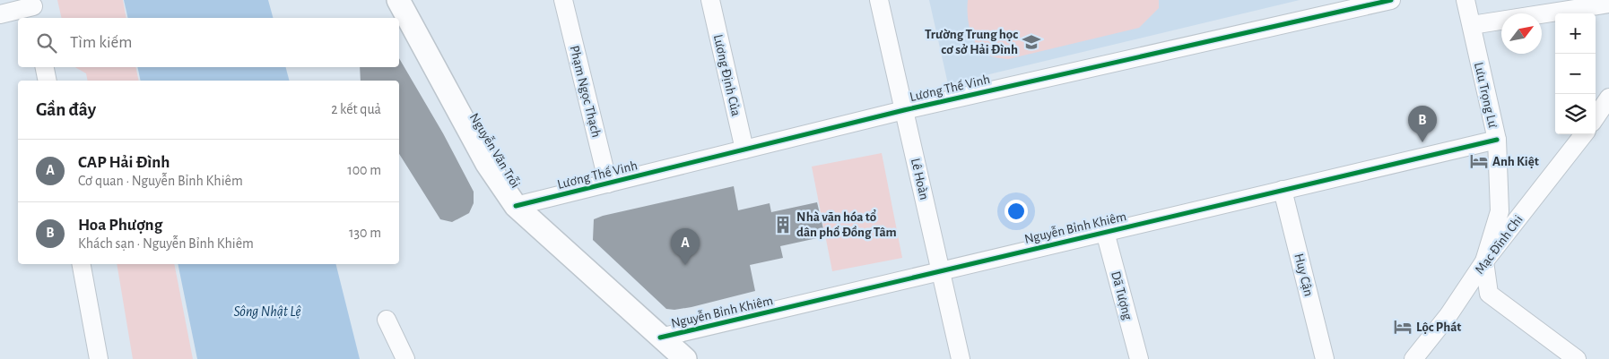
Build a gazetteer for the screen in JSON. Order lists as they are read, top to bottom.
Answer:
{
  "streets": {
    "street": [
      "Lương Định Của",
      "Lương Thế Vinh",
      "Phạm Ngọc Thạch",
      "Lưu Trọng Lư",
      "Nguyễn Văn Trỗi",
      "Lê Hoàn",
      "Nguyễn Bỉnh Khiêm",
      "Mạc Đĩnh Chi",
      "Huy Cận",
      "Dã Tượng"
    ]
  },
  "crossings": [
    ["Lương Định Của", "Lương Thế Vinh"],
    ["Lương Thế Vinh", "Phạm Ngọc Thạch"],
    ["Lương Thế Vinh", "Nguyễn Văn Trỗi"],
    ["Lương Thế Vinh", "Lê Hoàn"],
    ["Lưu Trọng Lư", "Nguyễn Bỉnh Khiêm"],
    ["Lưu Trọng Lư", "Mạc Đĩnh Chi"],
    ["Nguyễn Văn Trỗi", "Nguyễn Bỉnh Khiêm"],
    ["Lê Hoàn", "Nguyễn Bỉnh Khiêm"],
    ["Nguyễn Bỉnh Khiêm", "Huy Cận"],
    ["Nguyễn Bỉnh Khiêm", "Dã Tượng"]
  ],
  "water": ["Sông Nhật Lệ"],
  "places": {
    "school or university": ["Trường Trung học cơ sở Hải Đình"],
    "hotel": ["Anh Kiệt", "Lộc Phát"],
    "building": ["Nhà văn hóa tổ dân phố Đồng Tâm"]
  },
  "north": "top right",
  "page": {
    "map_buttons": ["+", "−"],
    "search": "Tìm kiếm",
    "heading": ["Gần đây", "2 kết quả"],
    "pins": ["B", "A"],
    "list": [
      {
        "mark": "A",
        "name": "CAP Hải Đình",
        "note": "Cơ quan · Nguyễn Bỉnh Khiêm",
        "value": "100 m"
      },
      {
        "mark": "B",
        "name": "Hoa Phượng",
        "note": "Khách sạn · Nguyễn Bỉnh Khiêm",
        "value": "130 m"
      }
    ]
  }
}
